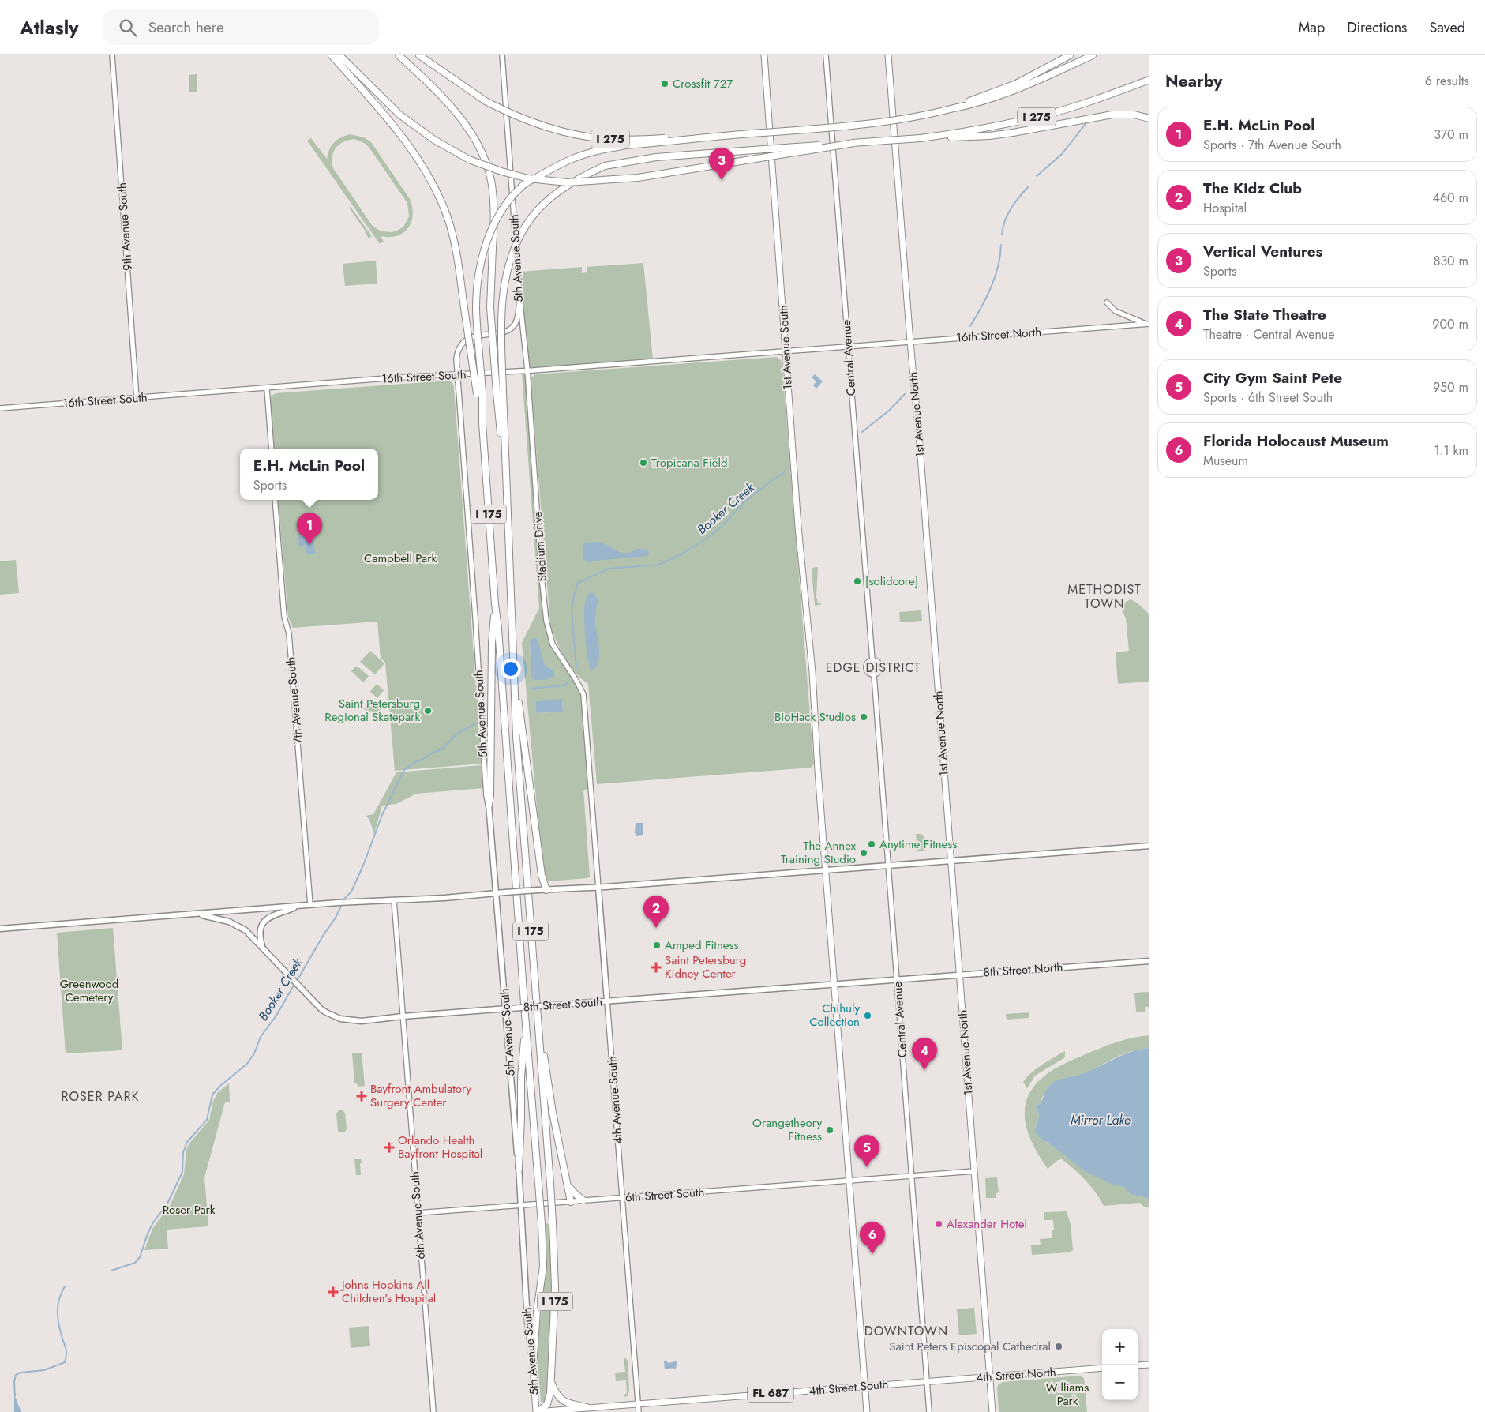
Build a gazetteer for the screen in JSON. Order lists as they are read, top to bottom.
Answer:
{
  "streets": {
    "highway": ["I 275", "I 175"],
    "main road": [
      "5th Avenue South",
      "1st Avenue South",
      "1st Avenue North",
      "8th Street North",
      "8th Street South",
      "4th Avenue South",
      "4th Street North",
      "4th Street South",
      "FL 687"
    ],
    "street": [
      "9th Avenue South",
      "16th Street North",
      "Central Avenue",
      "16th Street South",
      "Stadium Drive",
      "7th Avenue South",
      "6th Street South",
      "6th Avenue South"
    ]
  },
  "crossings": [
    ["9th Avenue South", "16th Street South"],
    ["5th Avenue South", "16th Street South"],
    ["5th Avenue South", "I 175"],
    ["5th Avenue South", "Stadium Drive"],
    ["5th Avenue South", "8th Street South"],
    ["5th Avenue South", "6th Street South"],
    ["5th Avenue South", "4th Street South"],
    ["16th Street North", "Central Avenue"],
    ["16th Street North", "16th Street South"],
    ["16th Street North", "1st Avenue North"],
    ["1st Avenue South", "16th Street South"],
    ["1st Avenue South", "8th Street South"],
    ["1st Avenue South", "6th Street South"],
    ["1st Avenue South", "4th Street South"],
    ["Central Avenue", "16th Street South"],
    ["Central Avenue", "8th Street North"],
    ["Central Avenue", "8th Street South"],
    ["Central Avenue", "6th Street South"],
    ["Central Avenue", "4th Street North"],
    ["Central Avenue", "4th Street South"],
    ["16th Street South", "Stadium Drive"],
    ["1st Avenue North", "8th Street North"],
    ["1st Avenue North", "6th Street South"],
    ["1st Avenue North", "4th Street North"],
    ["Stadium Drive", "4th Avenue South"],
    ["8th Street North", "8th Street South"],
    ["8th Street South", "4th Avenue South"],
    ["8th Street South", "6th Avenue South"],
    ["4th Avenue South", "6th Street South"],
    ["4th Avenue South", "4th Street South"],
    ["6th Street South", "6th Avenue South"],
    ["4th Street North", "4th Street South"]
  ],
  "districts": [
    "METHODIST TOWN",
    "EDGE DISTRICT",
    "ROSER PARK",
    "DOWNTOWN"
  ],
  "water": ["Booker Creek", "Mirror Lake"],
  "parks": [
    "Campbell Park",
    "Greenwood Cemetery",
    "Roser Park",
    "Williams Park"
  ],
  "places": {
    "other": [
      "Crossfit 727",
      "Tropicana Field",
      "[solidcore]",
      "Saint Petersburg Regional Skatepark",
      "BioHack Studios",
      "Anytime Fitness",
      "The Annex Training Studio",
      "Amped Fitness",
      "Chihuly Collection",
      "Orangetheory Fitness",
      "Alexander Hotel",
      "Saint Peters Episcopal Cathedral"
    ],
    "health": [
      "Saint Petersburg Kidney Center",
      "Bayfront Ambulatory Surgery Center",
      "Orlando Health Bayfront Hospital",
      "Johns Hopkins All Children's Hospital"
    ]
  },
  "page": {
    "header": "Atlasly",
    "search": "Search here",
    "nav": ["Map", "Directions", "Saved"],
    "heading": ["Nearby", "6 results"],
    "list": [
      {
        "mark": "1",
        "name": "E.H. McLin Pool",
        "note": "Sports · 7th Avenue South",
        "value": "370 m"
      },
      {
        "mark": "2",
        "name": "The Kidz Club",
        "note": "Hospital",
        "value": "460 m"
      },
      {
        "mark": "3",
        "name": "Vertical Ventures",
        "note": "Sports",
        "value": "830 m"
      },
      {
        "mark": "4",
        "name": "The State Theatre",
        "note": "Theatre · Central Avenue",
        "value": "900 m"
      },
      {
        "mark": "5",
        "name": "City Gym Saint Pete",
        "note": "Sports · 6th Street South",
        "value": "950 m"
      },
      {
        "mark": "6",
        "name": "Florida Holocaust Museum",
        "note": "Museum",
        "value": "1.1 km"
      }
    ],
    "pins": [
      "3",
      "1",
      "2",
      "4",
      "5",
      "6"
    ],
    "popup": ["E.H. McLin Pool", "Sports"],
    "map_buttons": ["+", "−"]
  }
}
